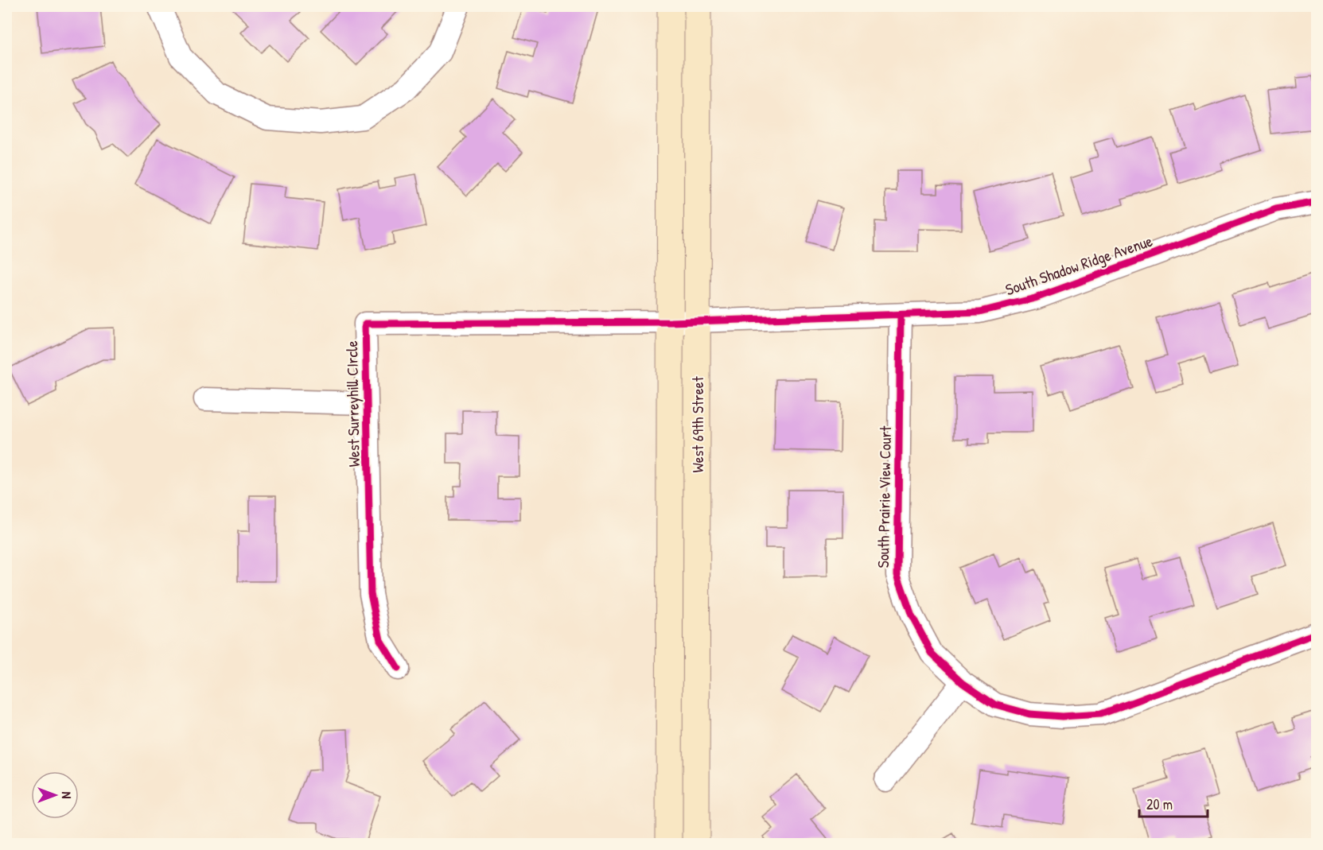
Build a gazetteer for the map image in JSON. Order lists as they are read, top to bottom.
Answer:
{
  "streets": {
    "main road": ["West 69th Street"],
    "street": ["South Shadow Ridge Avenue", "West Surreyhill CIrcle", "South Prairie View Court"]
  },
  "crossings": [
    ["South Shadow Ridge Avenue", "West Surreyhill CIrcle"],
    ["South Shadow Ridge Avenue", "West 69th Street"],
    ["South Shadow Ridge Avenue", "South Prairie View Court"],
    ["West Surreyhill CIrcle", "West 69th Street"]
  ],
  "scale_bar": "20 m",
  "north": "right"
}
